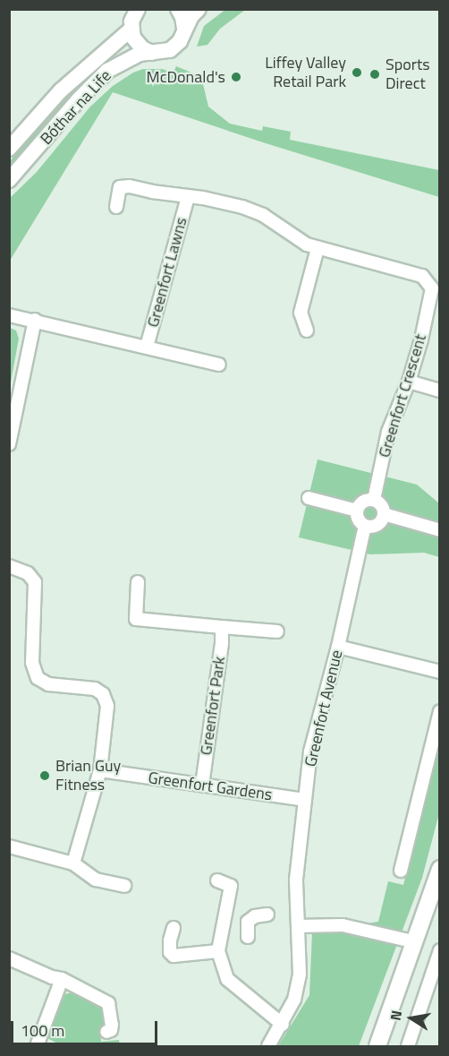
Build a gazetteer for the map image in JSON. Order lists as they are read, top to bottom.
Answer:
{
  "streets": {
    "street": [
      "Bóthar na Life",
      "Greenfort Lawns",
      "Greenfort Crescent",
      "Greenfort Park",
      "Greenfort Avenue",
      "Greenfort Gardens"
    ]
  },
  "crossings": [
    ["Greenfort Lawns", "Greenfort Crescent"],
    ["Greenfort Crescent", "Greenfort Avenue"],
    ["Greenfort Park", "Greenfort Gardens"],
    ["Greenfort Avenue", "Greenfort Gardens"]
  ],
  "places": [
    "Liffey Valley Retail Park",
    "Sports Direct",
    "McDonald's",
    "Brian Guy Fitness"
  ],
  "scale_bar": "100 m",
  "north": "left"
}
